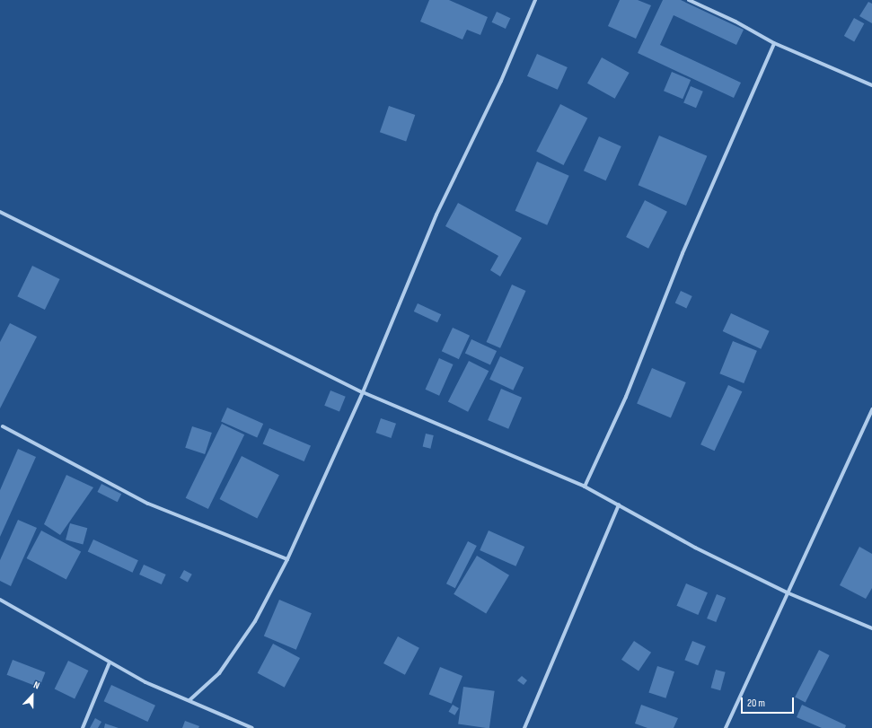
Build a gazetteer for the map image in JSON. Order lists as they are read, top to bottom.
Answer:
{
  "scale_bar": "20 m",
  "north": "top"
}
